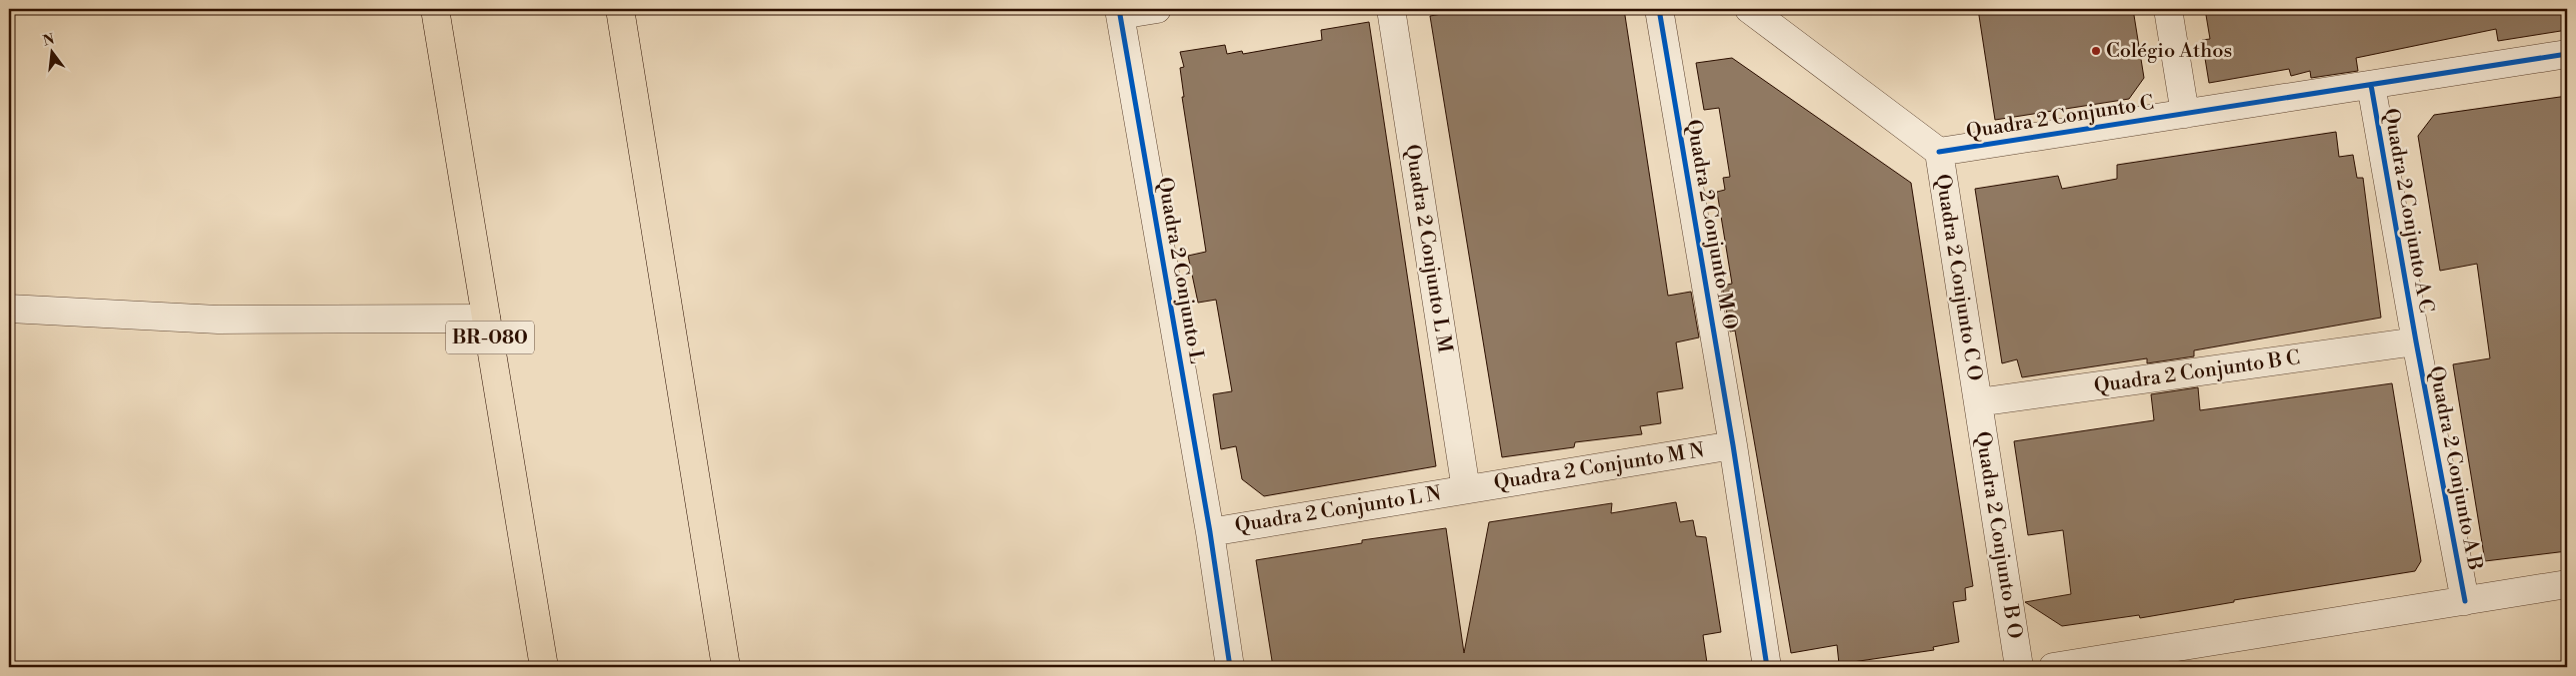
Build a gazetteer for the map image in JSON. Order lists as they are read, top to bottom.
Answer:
{
  "streets": {
    "highway": ["BR-080"],
    "street": [
      "Quadra 2 Conjunto C",
      "Quadra 2 Conjunto A C",
      "Quadra 2 Conjunto M O",
      "Quadra 2 Conjunto L M",
      "Quadra 2 Conjunto L",
      "Quadra 2 Conjunto C O",
      "Quadra 2 Conjunto B C",
      "Quadra 2 Conjunto M N",
      "Quadra 2 Conjunto A B",
      "Quadra 2 Conjunto L N",
      "Quadra 2 Conjunto B O"
    ]
  },
  "crossings": [
    ["Quadra 2 Conjunto C", "Quadra 2 Conjunto A C"],
    ["Quadra 2 Conjunto C", "Quadra 2 Conjunto C O"],
    ["Quadra 2 Conjunto A C", "Quadra 2 Conjunto B C"],
    ["Quadra 2 Conjunto A C", "Quadra 2 Conjunto A B"],
    ["Quadra 2 Conjunto M O", "Quadra 2 Conjunto M N"],
    ["Quadra 2 Conjunto L M", "Quadra 2 Conjunto M N"],
    ["Quadra 2 Conjunto L M", "Quadra 2 Conjunto L N"],
    ["Quadra 2 Conjunto L", "Quadra 2 Conjunto L N"],
    ["Quadra 2 Conjunto C O", "Quadra 2 Conjunto B C"],
    ["Quadra 2 Conjunto C O", "Quadra 2 Conjunto B O"],
    ["Quadra 2 Conjunto B C", "Quadra 2 Conjunto A B"],
    ["Quadra 2 Conjunto B C", "Quadra 2 Conjunto B O"],
    ["Quadra 2 Conjunto M N", "Quadra 2 Conjunto L N"]
  ],
  "places": ["Colégio Athos"],
  "north": "top"
}
